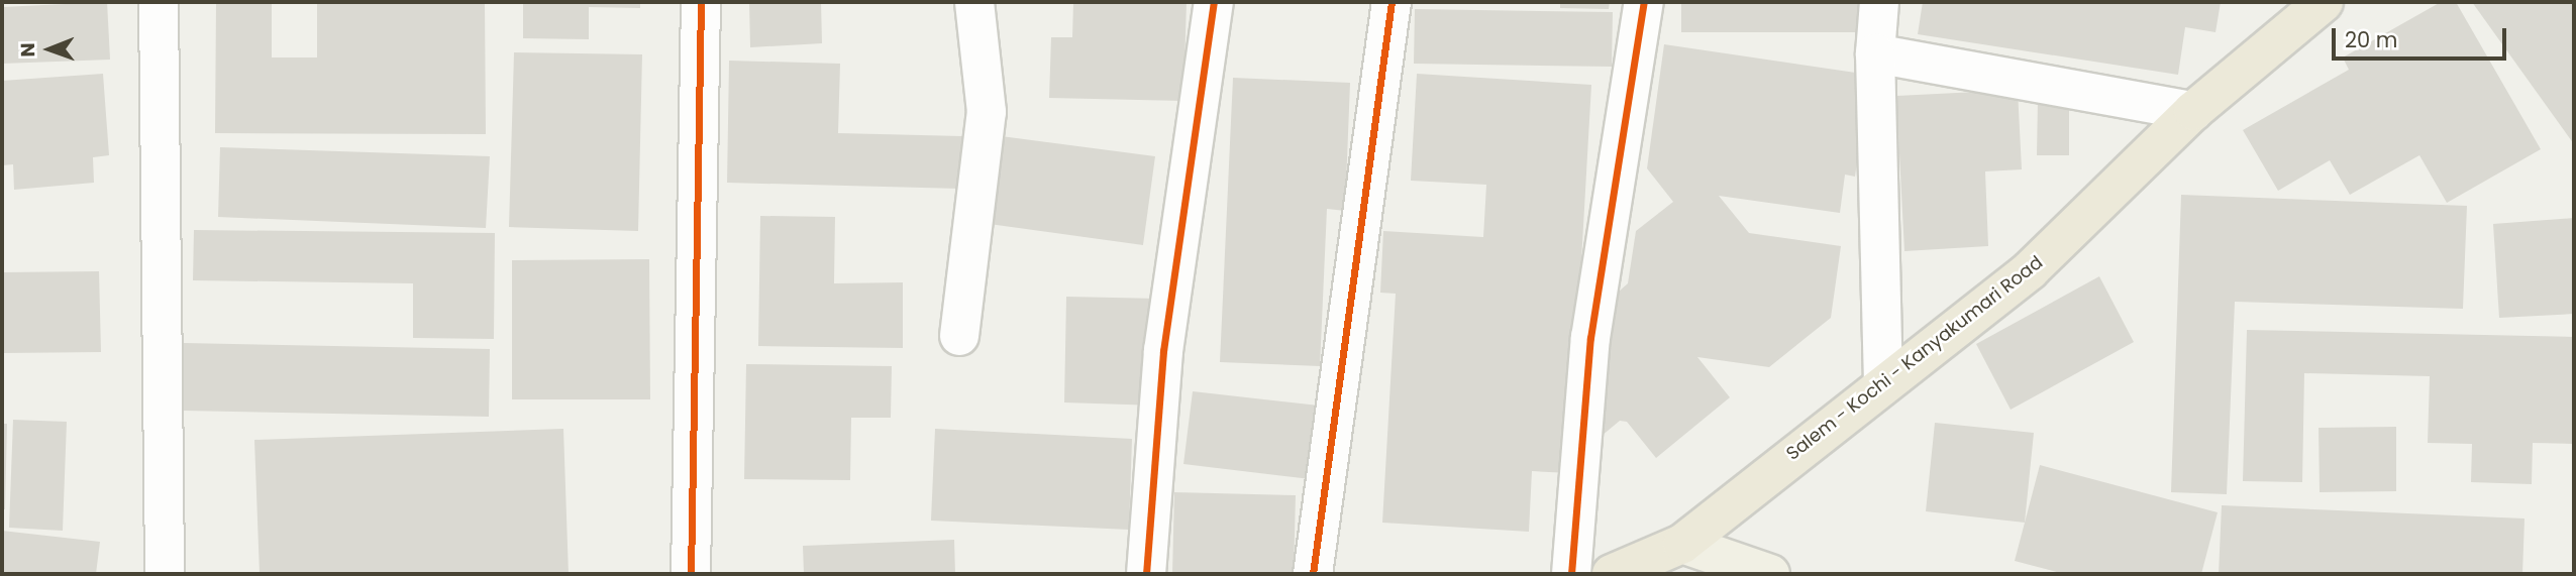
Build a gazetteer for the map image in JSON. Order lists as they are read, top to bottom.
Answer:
{
  "streets": {
    "highway": ["Salem - Kochi - Kanyakumari Road"]
  },
  "scale_bar": "20 m",
  "north": "left"
}
